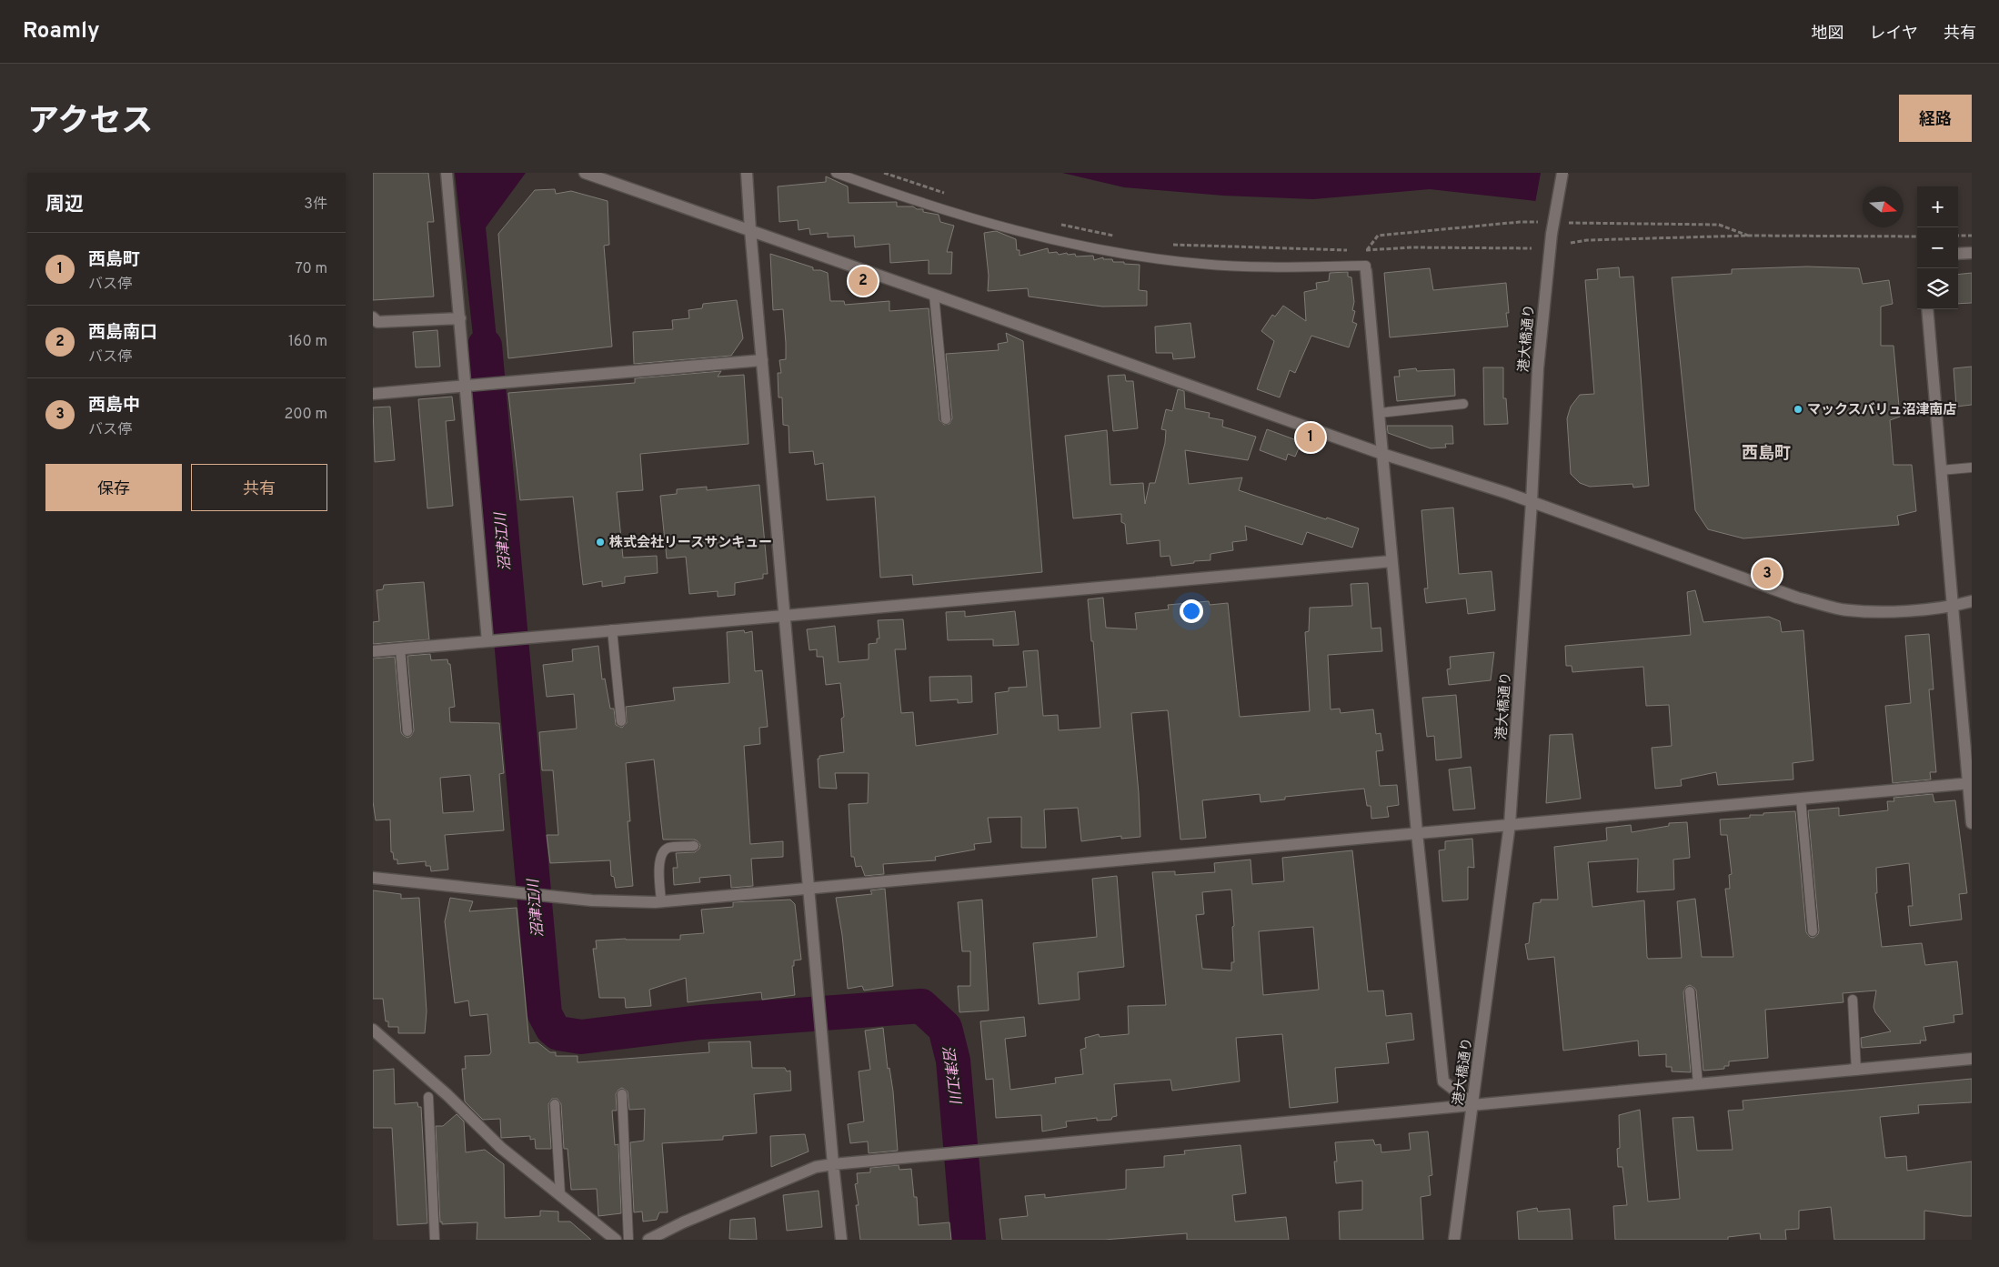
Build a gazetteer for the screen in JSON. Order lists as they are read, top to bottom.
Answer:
{
  "streets": {
    "street": ["港大橋通り"]
  },
  "districts": ["西島町"],
  "water": ["沼津江川"],
  "places": ["マックスバリュ沼津南店", "株式会社リースサンキュー"],
  "north": "right",
  "page": {
    "header": "Roamly",
    "nav": ["地図", "レイヤ", "共有"],
    "title": "アクセス",
    "buttons": [
      "経路",
      ["保存", "共有"]
    ],
    "heading": ["周辺", "3件"],
    "map_buttons": ["+", "−"],
    "list": [
      {
        "mark": "1",
        "name": "西島町",
        "note": "バス停",
        "value": "70 m"
      },
      {
        "mark": "2",
        "name": "西島南口",
        "note": "バス停",
        "value": "160 m"
      },
      {
        "mark": "3",
        "name": "西島中",
        "note": "バス停",
        "value": "200 m"
      }
    ],
    "pins": ["2", "1", "3"]
  }
}
